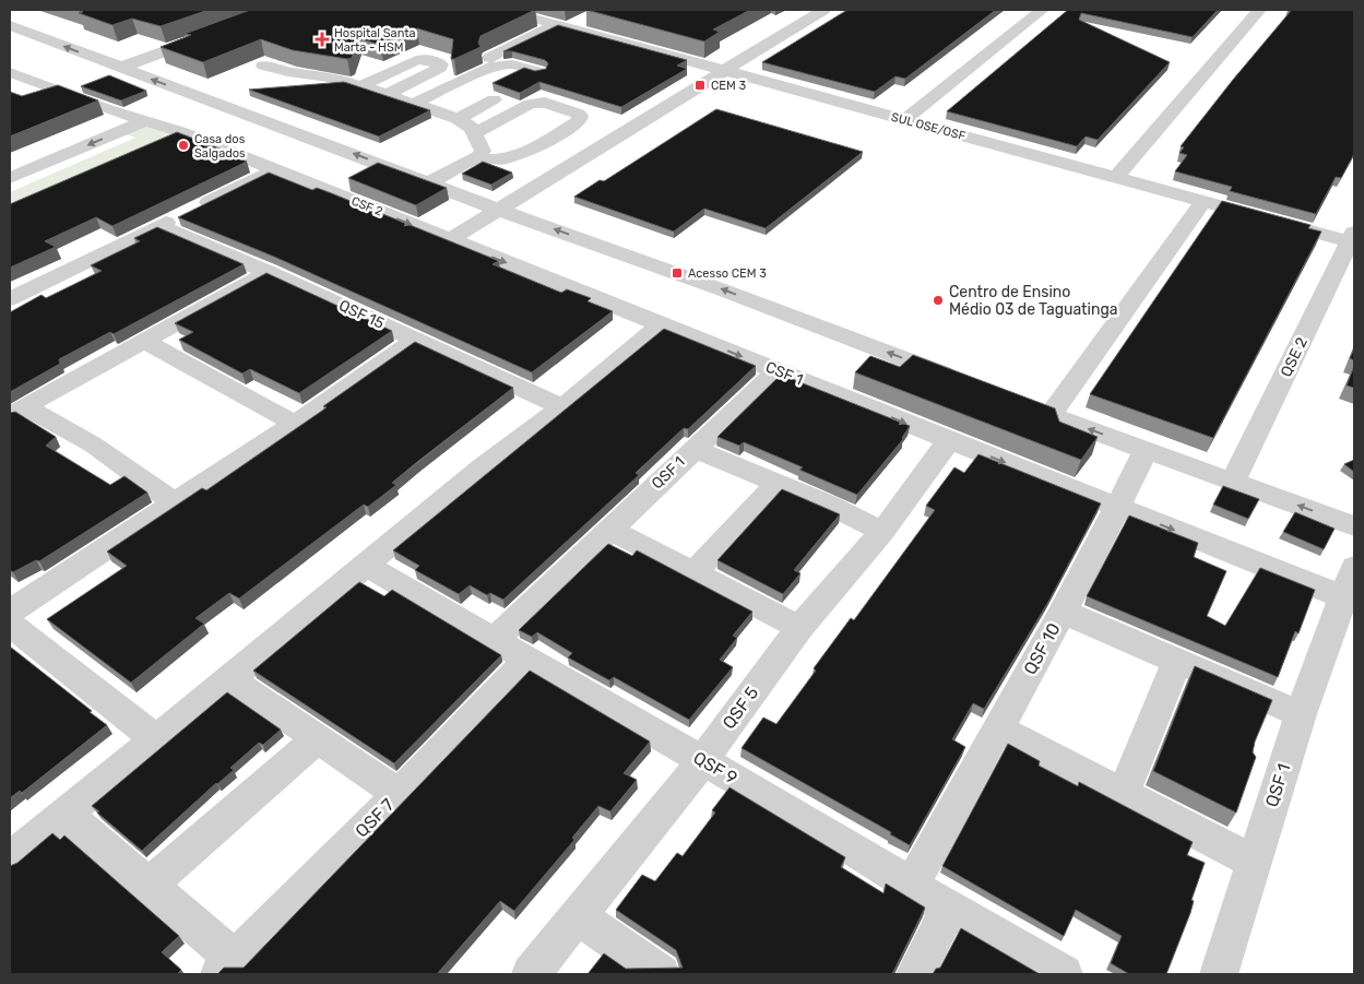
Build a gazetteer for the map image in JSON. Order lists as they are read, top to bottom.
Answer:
{
  "streets": {
    "street": [
      "SUL OSE/OSF",
      "CSF 2",
      "QSF 15",
      "QSE 2",
      "CSF 1",
      "QSF 1",
      "QSF 10",
      "QSF 5",
      "QSF 9",
      "QSF 7"
    ]
  },
  "crossings": [
    ["SUL OSE/OSF", "QSE 2"],
    ["CSF 2", "CSF 1"],
    ["CSF 1", "QSF 1"],
    ["CSF 1", "QSF 5"],
    ["QSF 1", "QSF 10"],
    ["QSF 1", "QSF 5"],
    ["QSF 1", "QSF 9"],
    ["QSF 10", "QSF 9"],
    ["QSF 5", "QSF 9"],
    ["QSF 9", "QSF 7"]
  ],
  "places": {
    "health": ["Hospital Santa Marta - HSM"],
    "transit": ["CEM 3", "Acesso CEM 3"],
    "other": ["Casa dos Salgados", "Centro de Ensino Médio 03 de Taguatinga"]
  }
}
